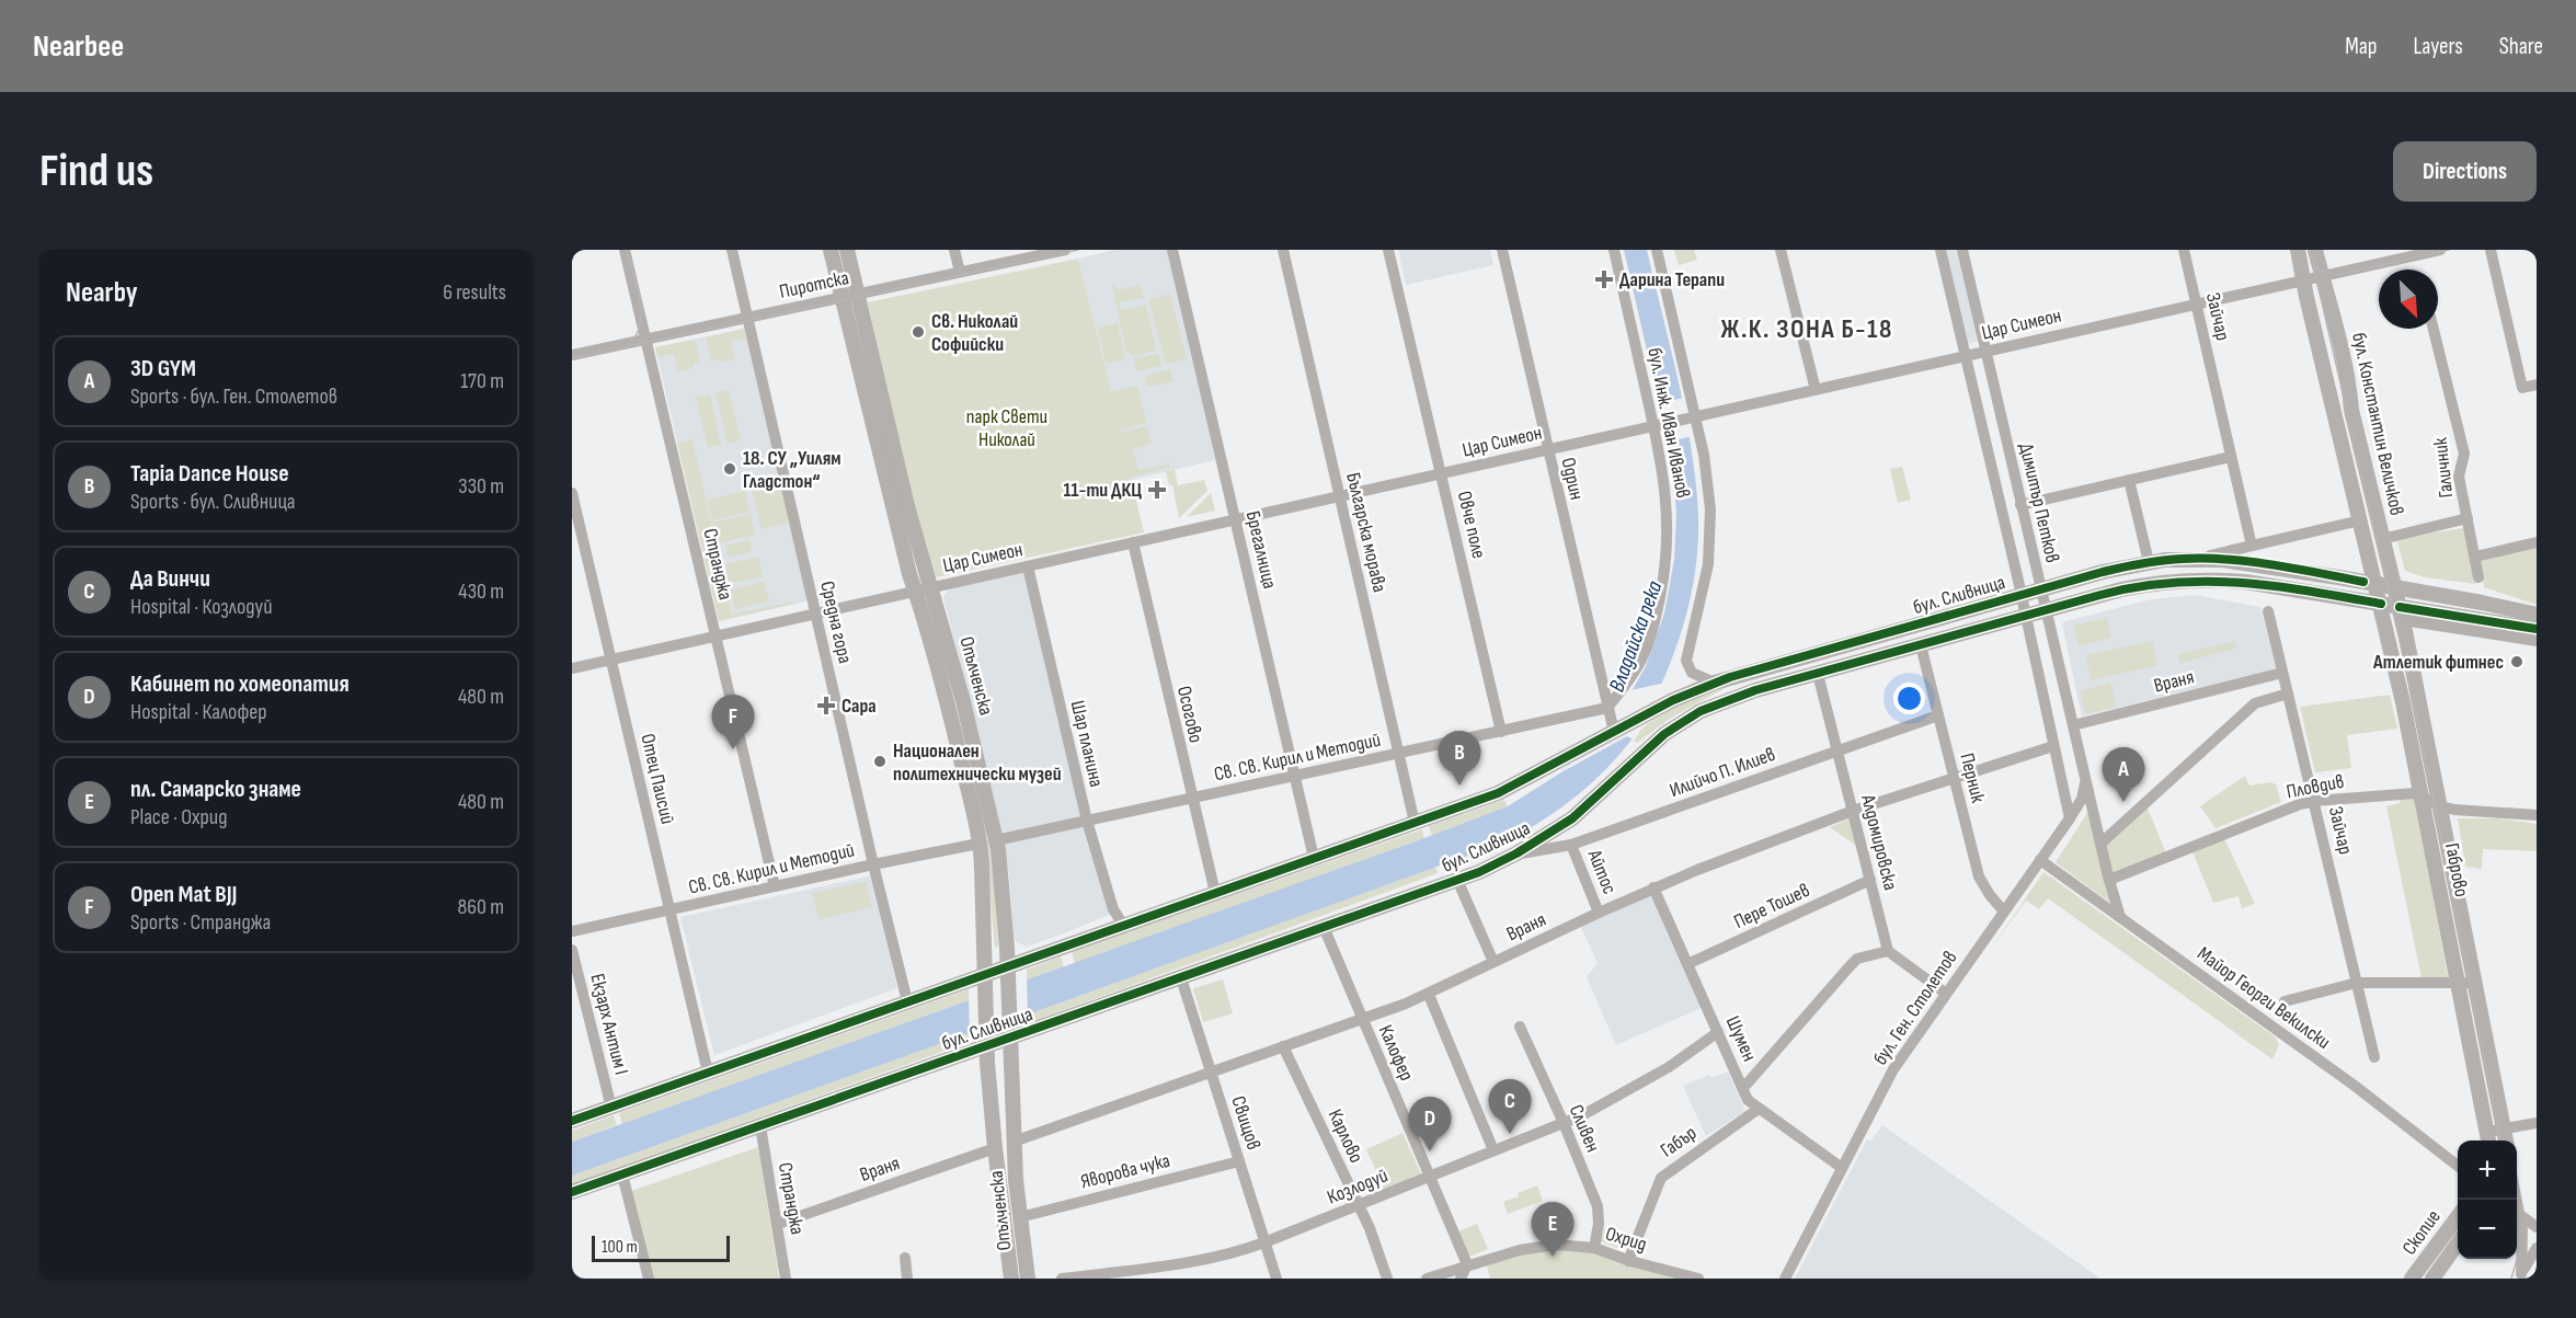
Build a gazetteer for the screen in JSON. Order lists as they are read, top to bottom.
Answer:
{
  "streets": {
    "main road": [
      "бул. Константин Величков",
      "бул. Сливница",
      "Опълченска",
      "Габрово",
      "Скопие"
    ],
    "street": [
      "Пиротска",
      "Зайчар",
      "Цар Симеон",
      "бул. Инж. Иван Иванов",
      "Галичник",
      "Одрин",
      "Димитър Петков",
      "Овче поле",
      "Българска морава",
      "Брегалница",
      "Странджа",
      "Средна гора",
      "Враня",
      "Осогово",
      "Шар планина",
      "Св. Св. Кирил и Методий",
      "Илийчо П. Илиев",
      "Перник",
      "Отец Паисий",
      "Пловдив",
      "Алдомировска",
      "Айтос",
      "Пере Тошев",
      "Майор Георги Векилски",
      "бул. Ген. Столетов",
      "Екзарх Антим I",
      "Шумен",
      "Калофер",
      "Свищов",
      "Сливен",
      "Карлово",
      "Габър",
      "Яворова чука",
      "Козлодуй",
      "Охрид"
    ]
  },
  "crossings": [
    ["Пиротска", "Странджа"],
    ["Пиротска", "Средна гора"],
    ["Пиротска", "Опълченска"],
    ["Зайчар", "Цар Симеон"],
    ["Зайчар", "Враня"],
    ["Зайчар", "Пловдив"],
    ["Цар Симеон", "бул. Инж. Иван Иванов"],
    ["Цар Симеон", "бул. Константин Величков"],
    ["Цар Симеон", "Одрин"],
    ["Цар Симеон", "Димитър Петков"],
    ["Цар Симеон", "Овче поле"],
    ["Цар Симеон", "Българска морава"],
    ["Цар Симеон", "Брегалница"],
    ["Цар Симеон", "Странджа"],
    ["Цар Симеон", "Средна гора"],
    ["Цар Симеон", "Опълченска"],
    ["Цар Симеон", "Осогово"],
    ["Цар Симеон", "Шар планина"],
    ["Цар Симеон", "Отец Паисий"],
    ["бул. Инж. Иван Иванов", "Одрин"],
    ["бул. Инж. Иван Иванов", "бул. Сливница"],
    ["бул. Инж. Иван Иванов", "Св. Св. Кирил и Методий"],
    ["бул. Константин Величков", "бул. Сливница"],
    ["бул. Константин Величков", "Габрово"],
    ["Одрин", "бул. Сливница"],
    ["Одрин", "Св. Св. Кирил и Методий"],
    ["Димитър Петков", "бул. Сливница"],
    ["Димитър Петков", "Враня"],
    ["Димитър Петков", "Пловдив"],
    ["Димитър Петков", "Майор Георги Векилски"],
    ["Димитър Петков", "бул. Ген. Столетов"],
    ["Овче поле", "Св. Св. Кирил и Методий"],
    ["Българска морава", "бул. Сливница"],
    ["Българска морава", "Св. Св. Кирил и Методий"],
    ["Брегалница", "бул. Сливница"],
    ["Брегалница", "Св. Св. Кирил и Методий"],
    ["Странджа", "бул. Сливница"],
    ["Странджа", "Враня"],
    ["Странджа", "Св. Св. Кирил и Методий"],
    ["бул. Сливница", "Средна гора"],
    ["бул. Сливница", "Опълченска"],
    ["бул. Сливница", "Осогово"],
    ["бул. Сливница", "Шар планина"],
    ["бул. Сливница", "Илийчо П. Илиев"],
    ["бул. Сливница", "Перник"],
    ["бул. Сливница", "Отец Паисий"],
    ["бул. Сливница", "Алдомировска"],
    ["бул. Сливница", "Габрово"],
    ["бул. Сливница", "Екзарх Антим I"],
    ["бул. Сливница", "Калофер"],
    ["бул. Сливница", "Свищов"],
    ["Средна гора", "Св. Св. Кирил и Методий"],
    ["Опълченска", "Враня"],
    ["Опълченска", "Св. Св. Кирил и Методий"],
    ["Опълченска", "Яворова чука"],
    ["Враня", "Перник"],
    ["Враня", "Алдомировска"],
    ["Враня", "Айтос"],
    ["Враня", "Шумен"],
    ["Враня", "Калофер"],
    ["Враня", "Свищов"],
    ["Враня", "Карлово"],
    ["Осогово", "Св. Св. Кирил и Методий"],
    ["Шар планина", "Св. Св. Кирил и Методий"],
    ["Св. Св. Кирил и Методий", "Отец Паисий"],
    ["Илийчо П. Илиев", "Перник"],
    ["Илийчо П. Илиев", "Алдомировска"],
    ["Илийчо П. Илиев", "Айтос"],
    ["Перник", "бул. Ген. Столетов"],
    ["Пловдив", "Габрово"],
    ["Алдомировска", "Пере Тошев"],
    ["Пере Тошев", "Шумен"],
    ["Майор Георги Векилски", "бул. Ген. Столетов"],
    ["бул. Ген. Столетов", "Шумен"],
    ["Шумен", "Габър"],
    ["Шумен", "Козлодуй"],
    ["Калофер", "Козлодуй"],
    ["Калофер", "Охрид"],
    ["Свищов", "Яворова чука"],
    ["Свищов", "Козлодуй"],
    ["Сливен", "Козлодуй"],
    ["Сливен", "Охрид"],
    ["Карлово", "Козлодуй"],
    ["Габър", "Охрид"]
  ],
  "districts": ["Ж.К. ЗОНА Б-18"],
  "water": ["Владайска река"],
  "parks": ["парк Свети Николай"],
  "places": {
    "health": ["Дарина Терапи", "11-ти ДКЦ", "Сара"],
    "other": [
      "Св. Николай Софийски",
      "18. СУ „Уилям Гладстон“",
      "Атлетик фитнес",
      "Национален политехнически музей"
    ]
  },
  "scale_bar": "100 m",
  "north": "bottom right",
  "page": {
    "header": "Nearbee",
    "nav": ["Map", "Layers", "Share"],
    "buttons": "Directions",
    "title": "Find us",
    "heading": ["Nearby", "6 results"],
    "list": [
      {
        "mark": "A",
        "name": "3D GYM",
        "note": "Sports · бул. Ген. Столетов",
        "value": "170 m"
      },
      {
        "mark": "B",
        "name": "Tapia Dance House",
        "note": "Sports · бул. Сливница",
        "value": "330 m"
      },
      {
        "mark": "C",
        "name": "Да Винчи",
        "note": "Hospital · Козлодуй",
        "value": "430 m"
      },
      {
        "mark": "D",
        "name": "Кабинет по хомеопатия",
        "note": "Hospital · Калофер",
        "value": "480 m"
      },
      {
        "mark": "E",
        "name": "пл. Самарско знаме",
        "note": "Place · Охрид",
        "value": "480 m"
      },
      {
        "mark": "F",
        "name": "Open Mat BJJ",
        "note": "Sports · Странджа",
        "value": "860 m"
      }
    ],
    "pins": [
      "F",
      "B",
      "A",
      "C",
      "D",
      "E"
    ],
    "map_buttons": ["+", "−"],
    "scale": "100 m"
  }
}
